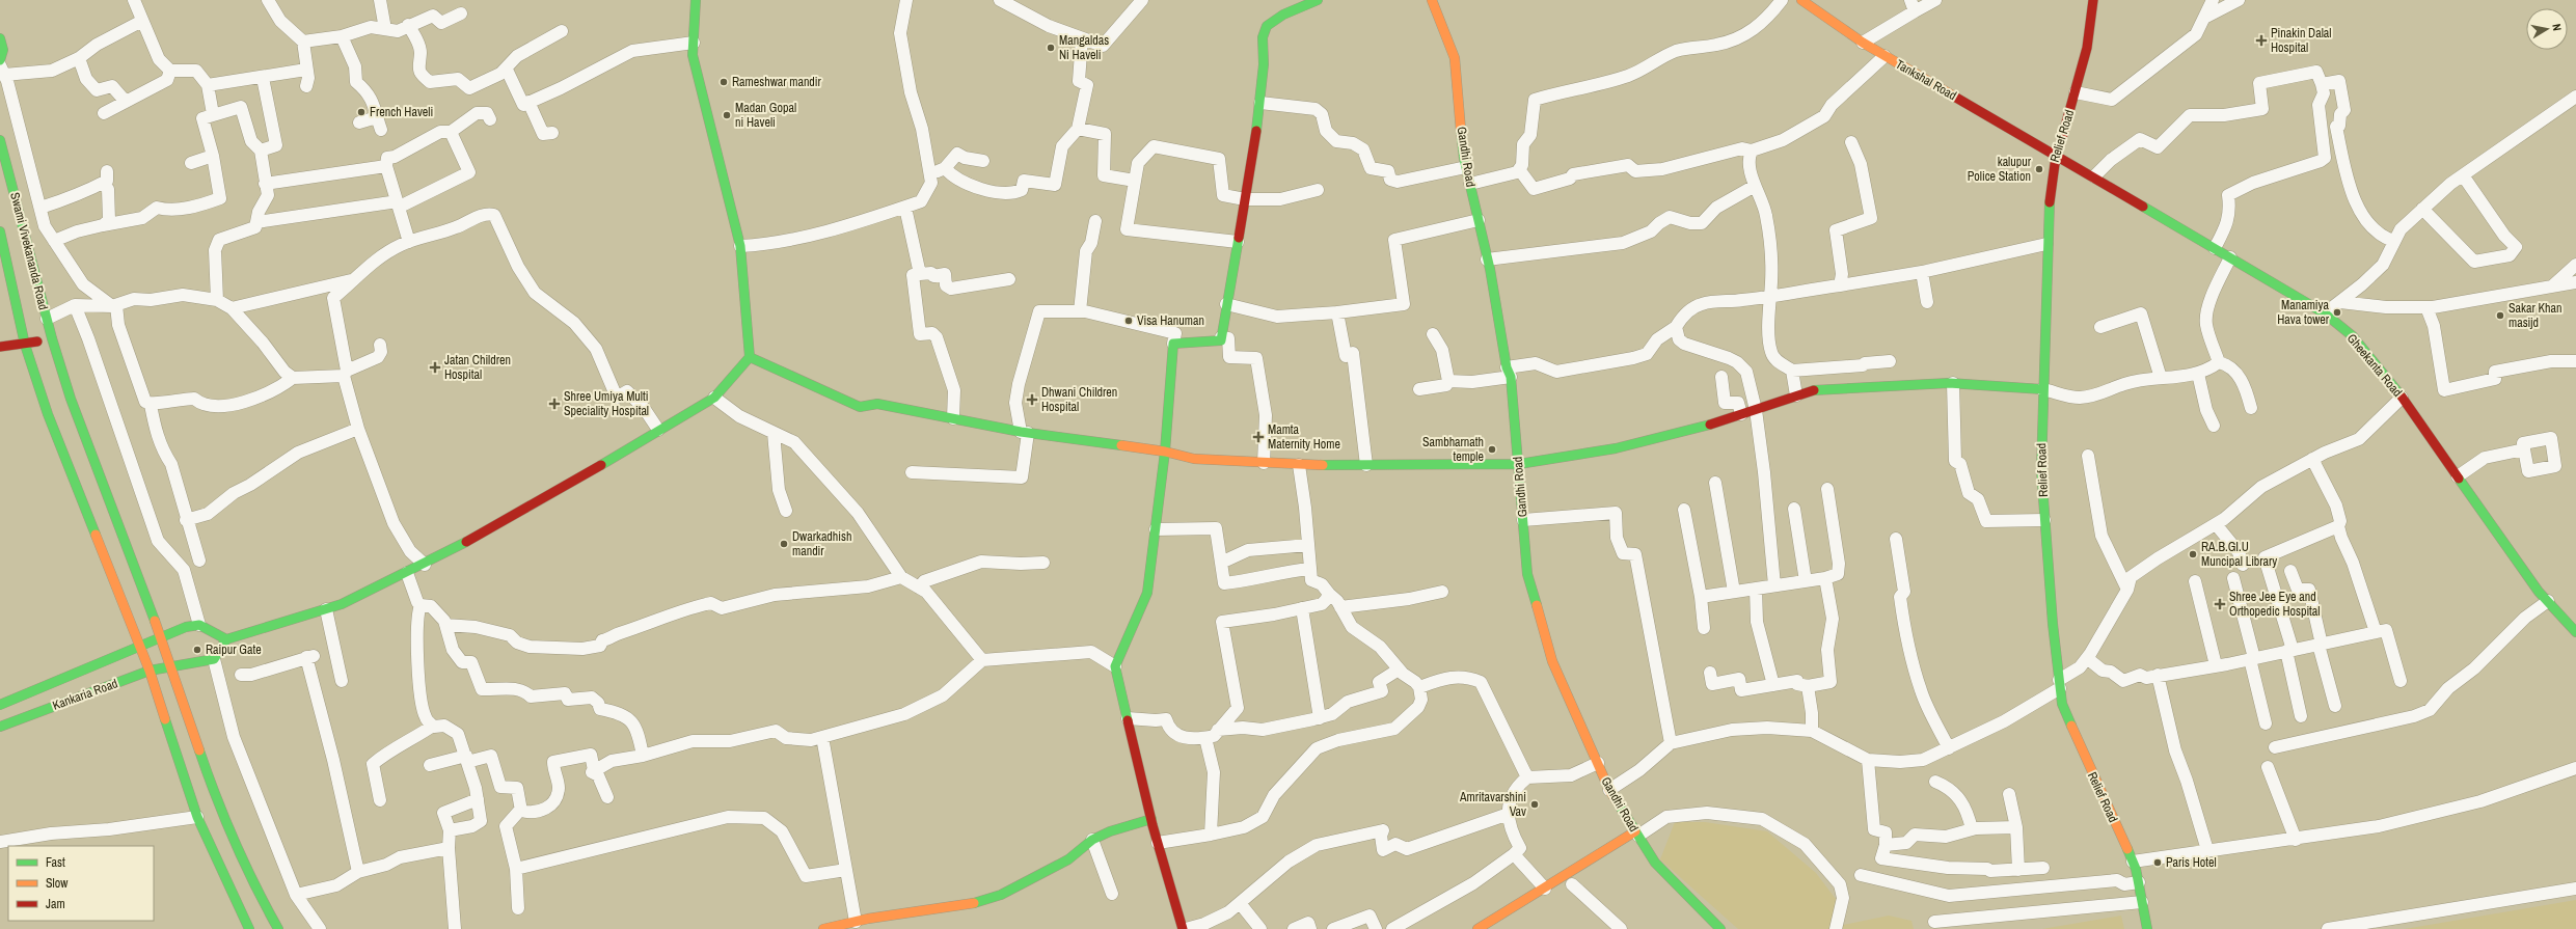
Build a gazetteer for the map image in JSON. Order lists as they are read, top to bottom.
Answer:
{
  "streets": {
    "street": [
      "Tankshal Road",
      "Relief Road",
      "Gandhi Road",
      "Swami Vivekananda Road",
      "Gheekanta Road",
      "Kankaria Road"
    ]
  },
  "crossings": [
    ["Tankshal Road", "Relief Road"],
    ["Tankshal Road", "Gheekanta Road"],
    ["Relief Road", "Gheekanta Road"],
    ["Swami Vivekananda Road", "Kankaria Road"]
  ],
  "places": {
    "health": [
      "Pinakin Dalal Hospital",
      "Jatan Children Hospital",
      "Dhwani Children Hospital",
      "Shree Umiya Multi Speciality Hospital",
      "Mamta Maternity Home",
      "Shree Jee Eye and Orthopedic Hospital"
    ],
    "other": [
      "Mangaldas Ni Haveli",
      "Rameshwar mandir",
      "French Haveli",
      "Madan Gopal ni Haveli",
      "kalupur Police Station",
      "Manamiya Hava tower",
      "Sakar Khan masijd",
      "Visa Hanuman",
      "Sambharnath temple",
      "Dwarkadhish mandir",
      "RA.B.GI.U Muncipal Library",
      "Raipur Gate",
      "Amritavarshini Vav",
      "Paris Hotel"
    ]
  },
  "legend": ["Fast", "Slow", "Jam"],
  "north": "right"
}
